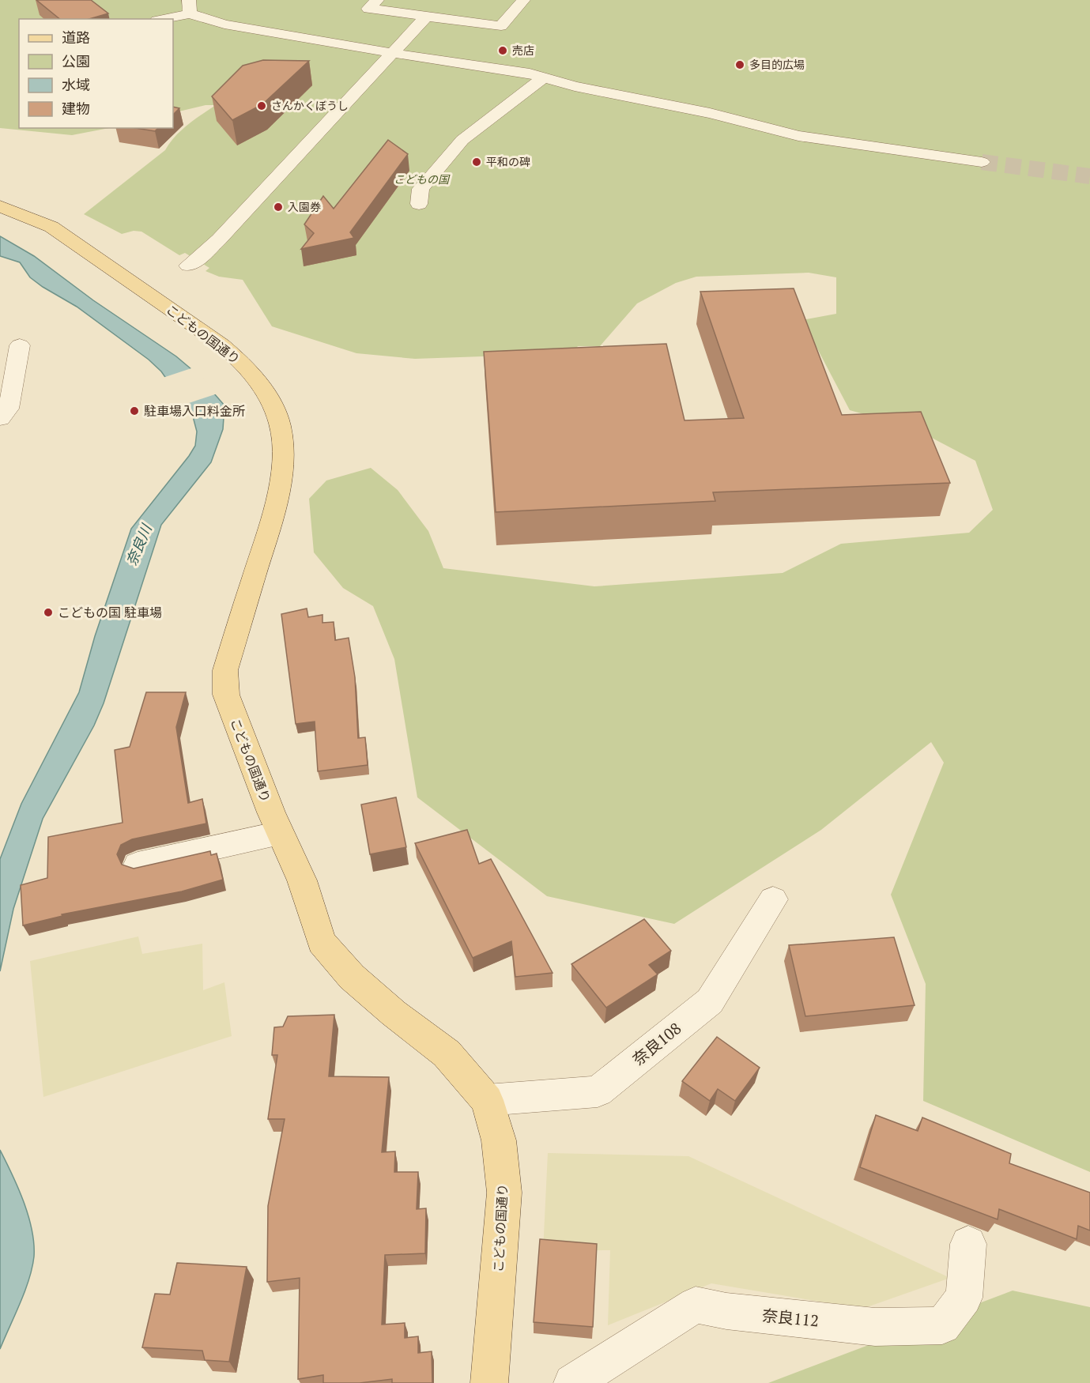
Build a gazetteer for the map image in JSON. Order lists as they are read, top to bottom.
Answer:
{
  "streets": {
    "main road": ["こどもの国通り"],
    "street": ["奈良108", "奈良112"]
  },
  "crossings": [
    ["こどもの国通り", "奈良108"]
  ],
  "water": ["奈良川"],
  "parks": ["こどもの国"],
  "places": [
    "売店",
    "多目的広場",
    "さんかくぼうし",
    "平和の碑",
    "入園券",
    "駐車場入口料金所",
    "こどもの国 駐車場"
  ],
  "legend": [
    "道路",
    "公園",
    "水域",
    "建物"
  ]
}
